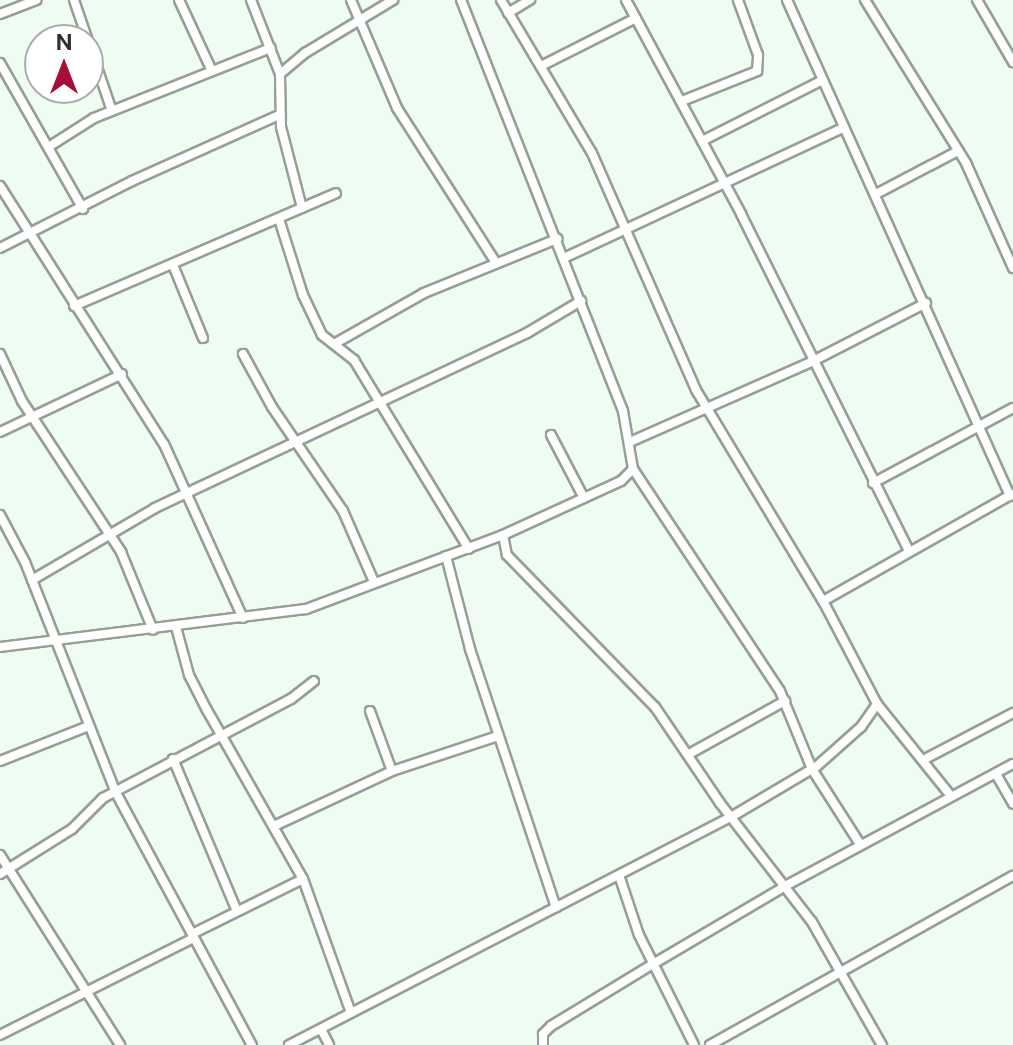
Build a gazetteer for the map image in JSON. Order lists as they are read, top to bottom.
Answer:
{
  "north": "top"
}
